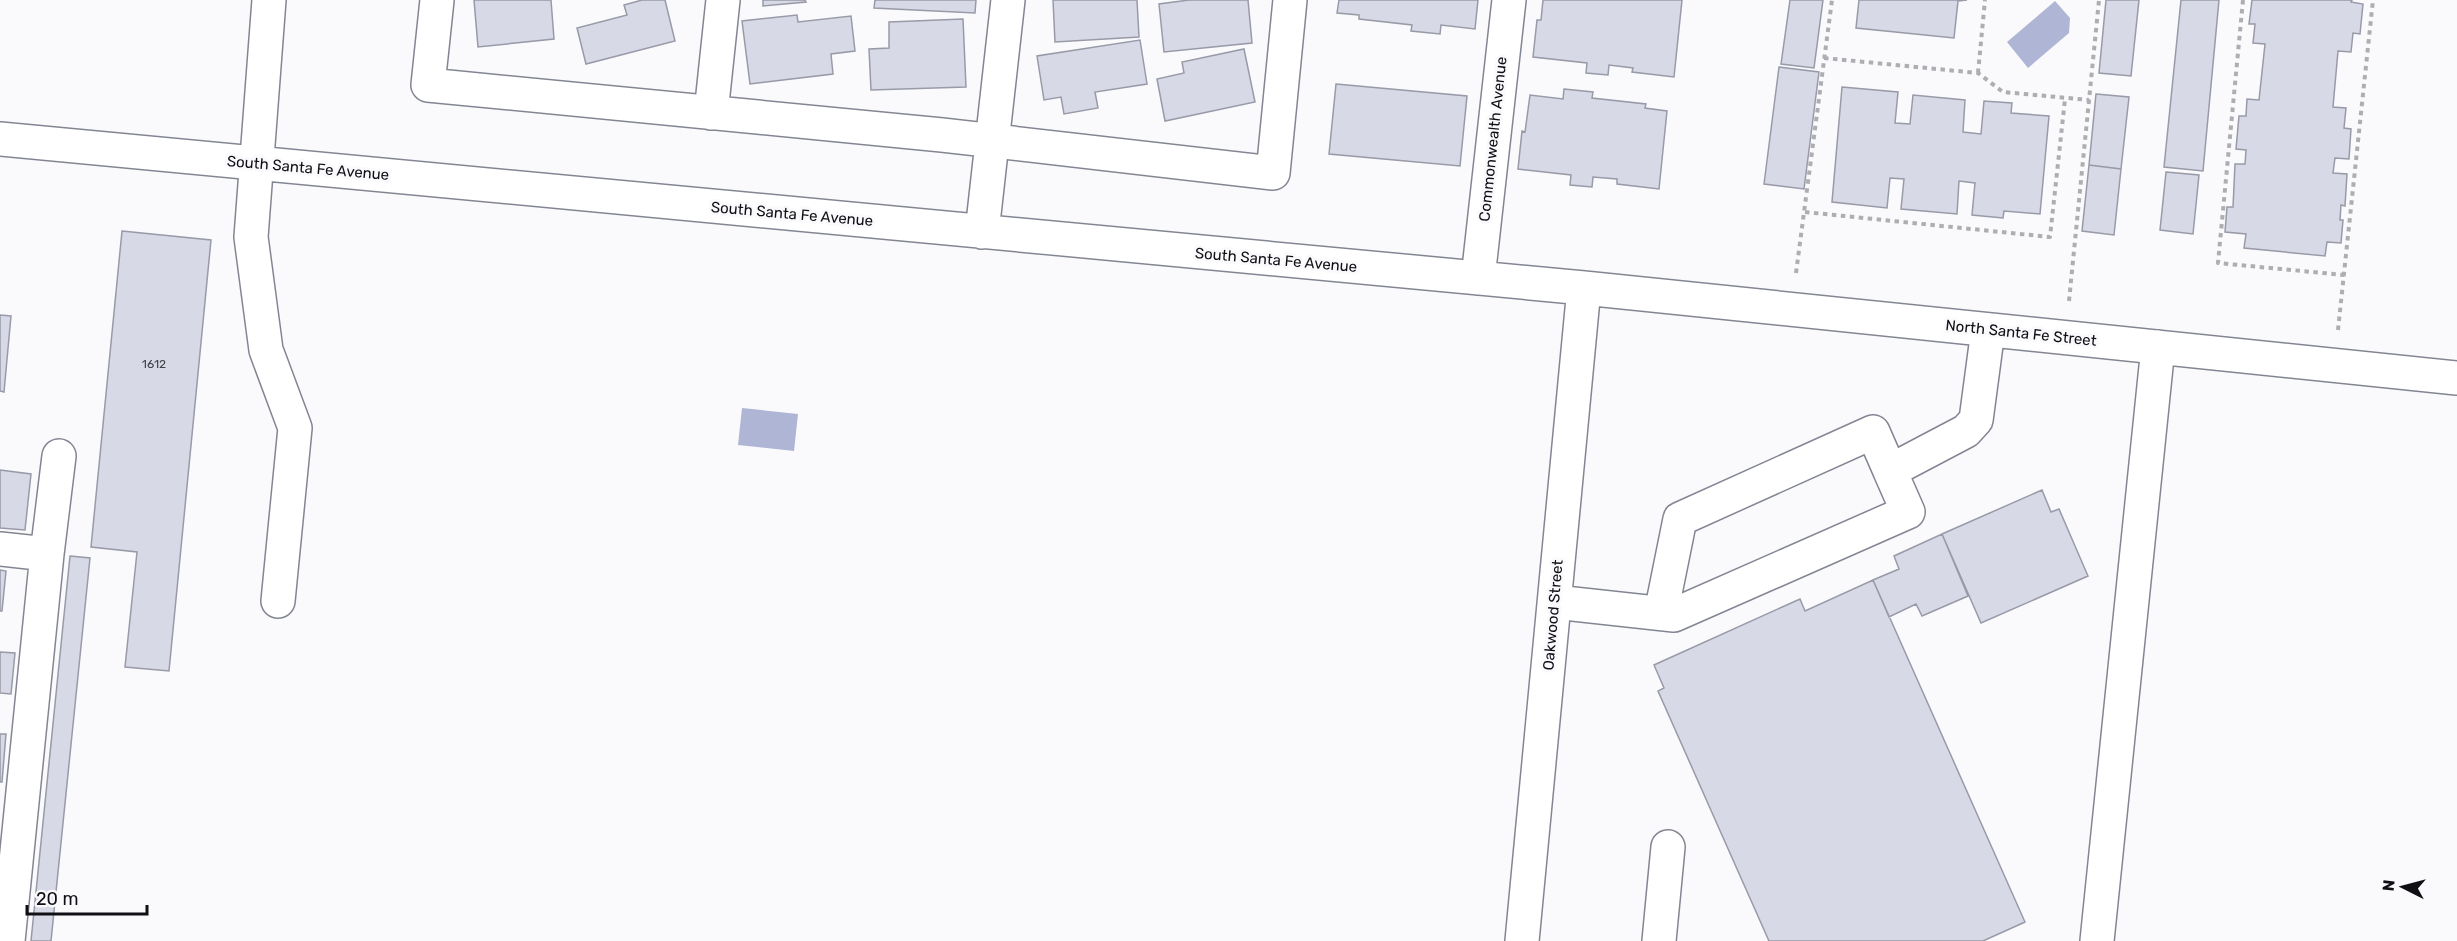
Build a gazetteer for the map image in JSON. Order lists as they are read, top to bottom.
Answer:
{
  "streets": {
    "street": [
      "Commonwealth Avenue",
      "South Santa Fe Avenue",
      "North Santa Fe Street",
      "Oakwood Street"
    ]
  },
  "crossings": [
    ["Commonwealth Avenue", "South Santa Fe Avenue"],
    ["South Santa Fe Avenue", "North Santa Fe Street"],
    ["South Santa Fe Avenue", "Oakwood Street"],
    ["North Santa Fe Street", "Oakwood Street"]
  ],
  "house_numbers": ["1612"],
  "scale_bar": "20 m",
  "north": "left"
}
